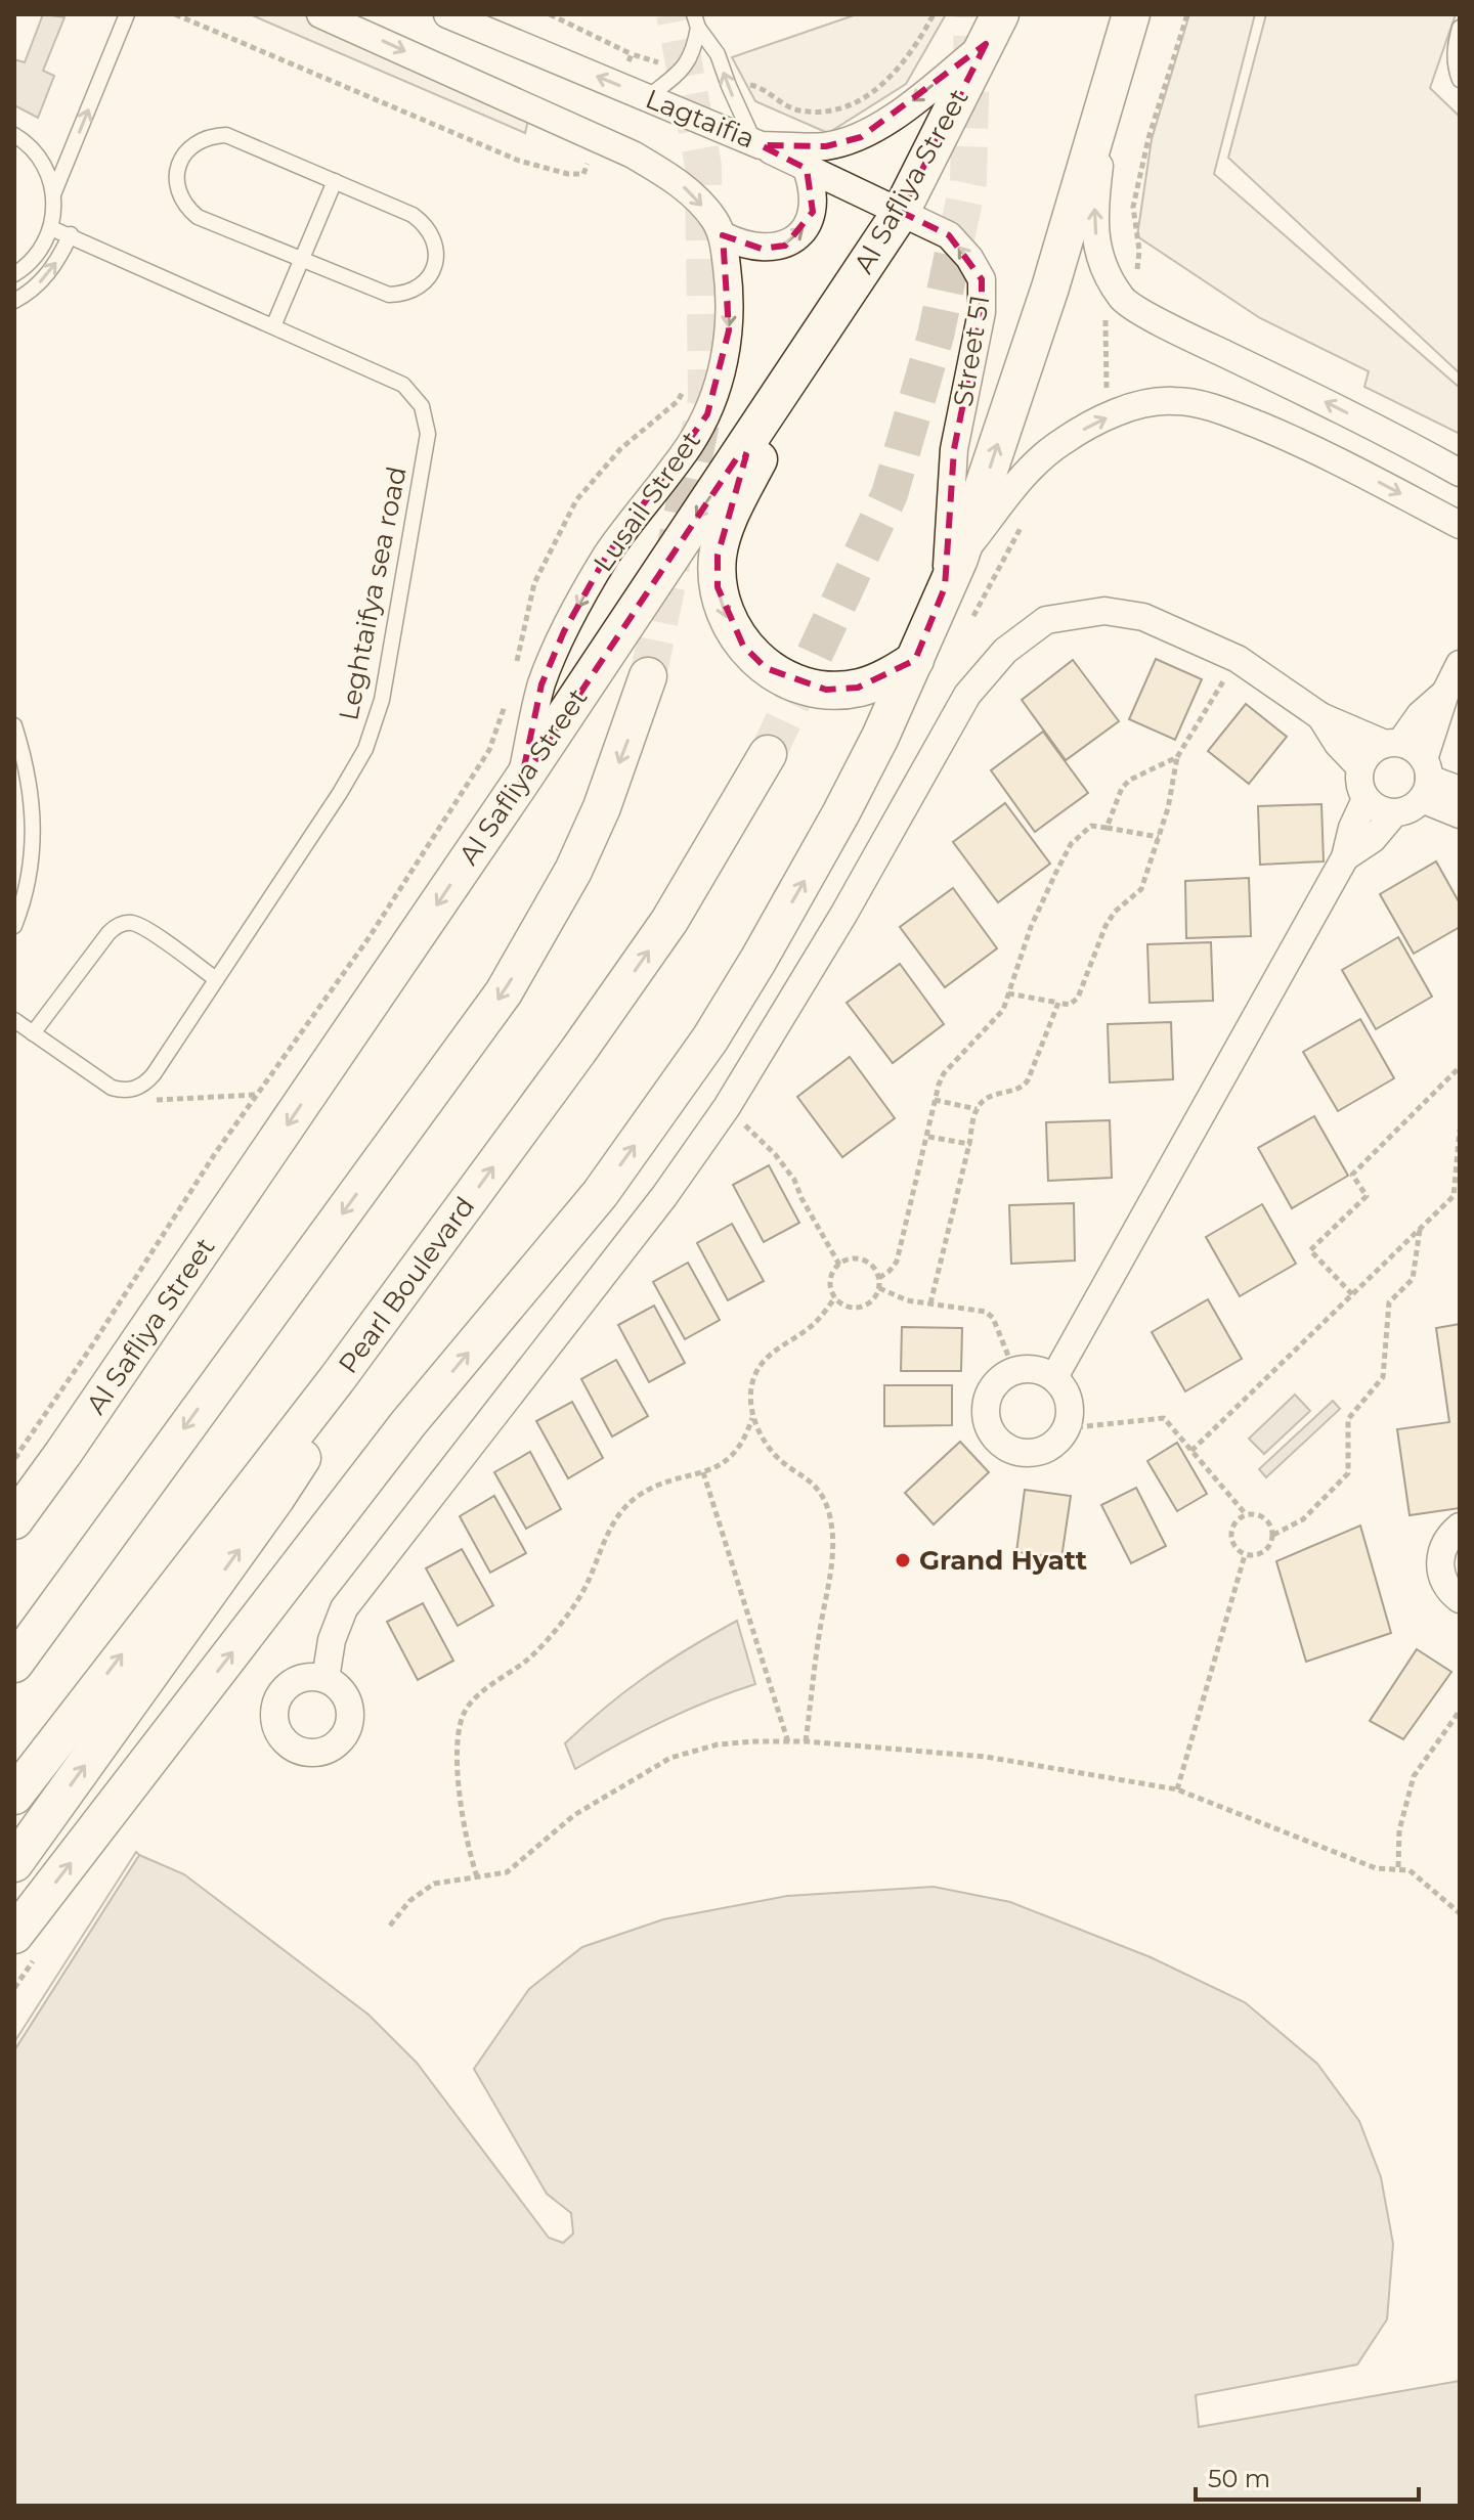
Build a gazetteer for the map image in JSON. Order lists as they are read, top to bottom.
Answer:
{
  "streets": {
    "street": [
      "Lagtaifia",
      "Al Safliya Street",
      "Street 51",
      "Lusail Street",
      "Pearl Boulevard"
    ],
    "lane": ["Leghtaifya sea road"]
  },
  "crossings": [
    ["Lagtaifia", "Al Safliya Street"],
    ["Lagtaifia", "Street 51"],
    ["Al Safliya Street", "Street 51"],
    ["Al Safliya Street", "Lusail Street"]
  ],
  "one_way": ["Lagtaifia"],
  "places": ["Grand Hyatt"],
  "scale_bar": "50 m"
}
